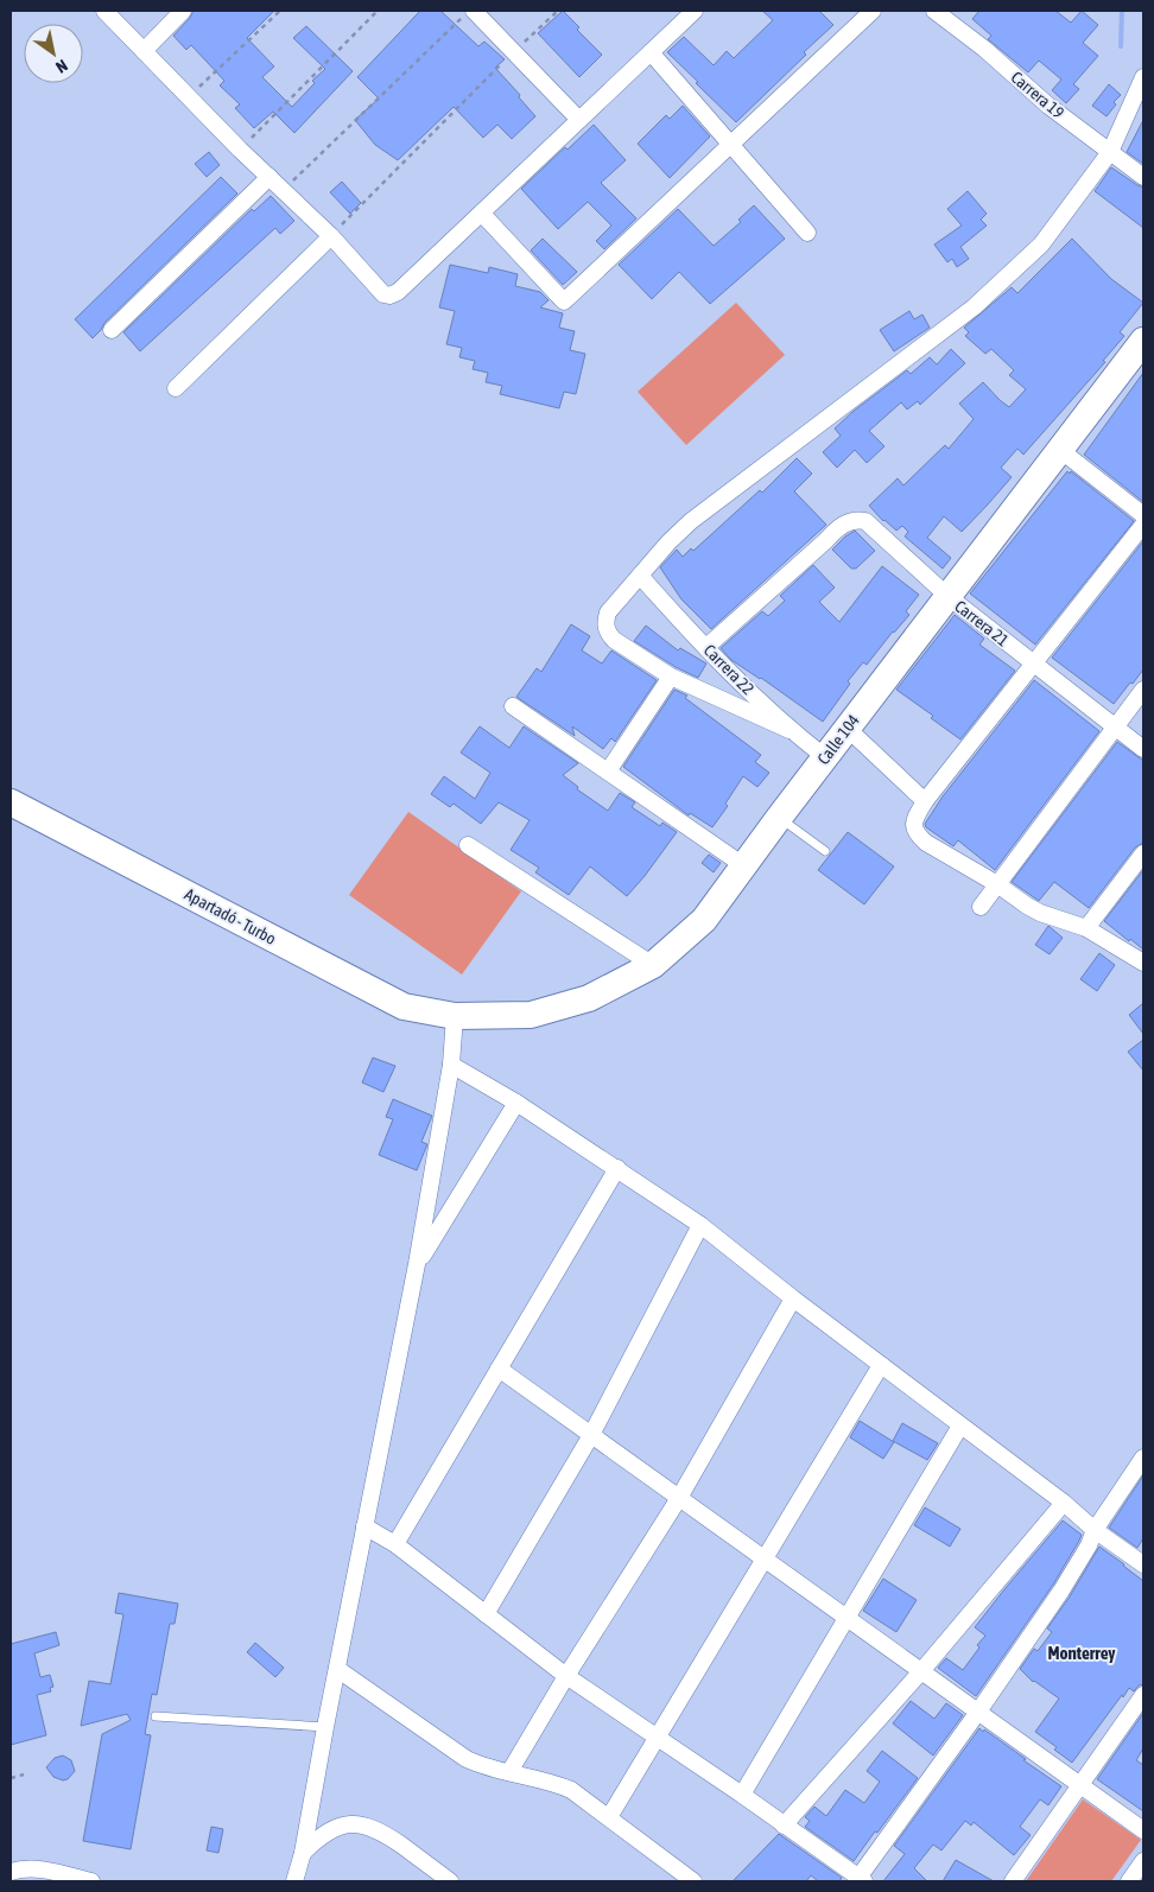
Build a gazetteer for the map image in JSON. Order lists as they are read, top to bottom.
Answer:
{
  "streets": {
    "main road": ["Calle 104", "Apartadó - Turbo"],
    "street": ["Carrera 19", "Carrera 21", "Carrera 22"]
  },
  "crossings": [
    ["Carrera 21", "Carrera 22"],
    ["Carrera 21", "Calle 104"],
    ["Carrera 22", "Calle 104"],
    ["Calle 104", "Apartadó - Turbo"]
  ],
  "districts": ["Monterrey"],
  "north": "bottom right"
}
